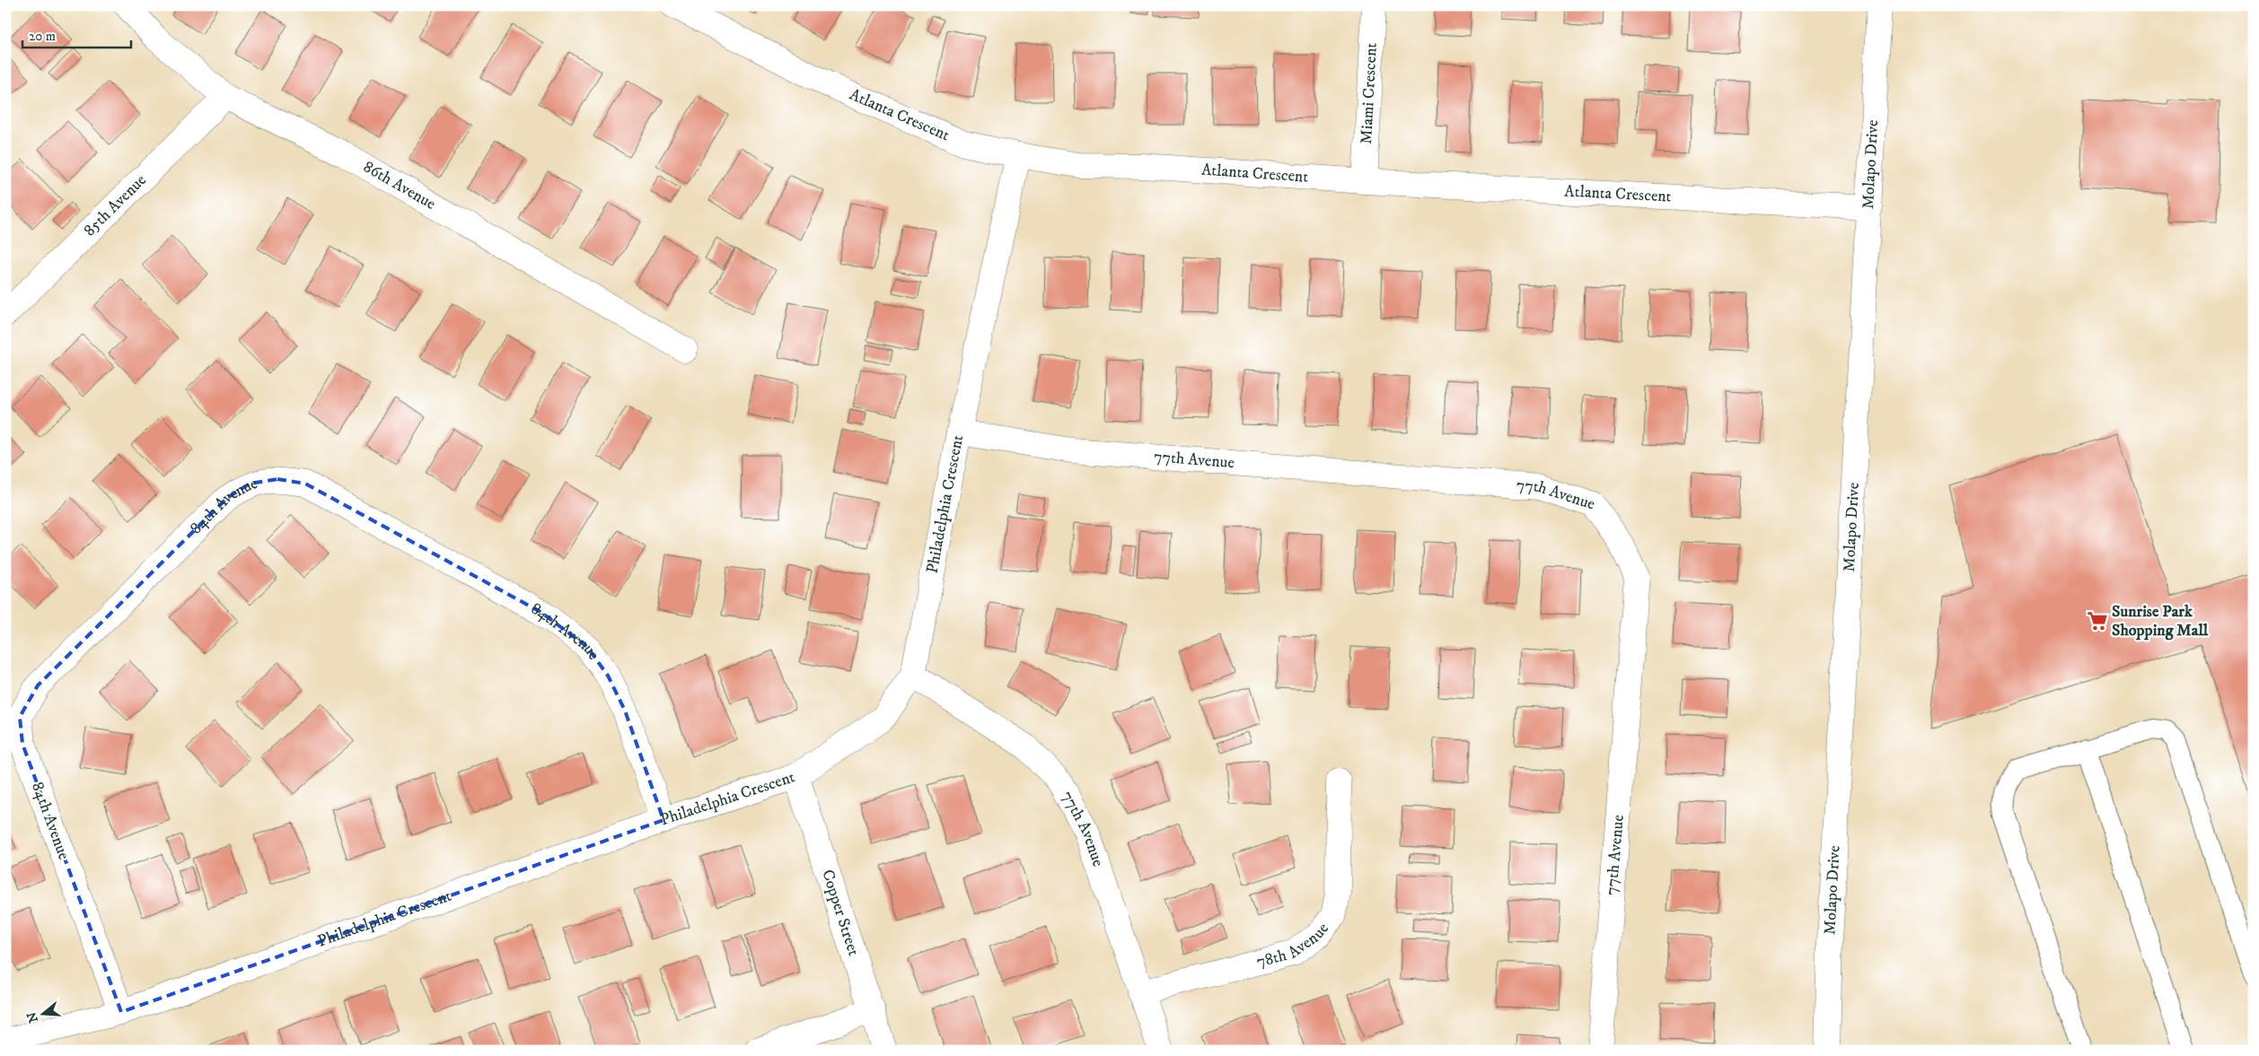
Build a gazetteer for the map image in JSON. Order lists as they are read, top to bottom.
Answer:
{
  "streets": {
    "street": [
      "Miami Crescent",
      "Atlanta Crescent",
      "Molapo Drive",
      "86th Avenue",
      "85th Avenue",
      "77th Avenue",
      "Philadelphia Crescent",
      "84th Avenue",
      "Copper Street",
      "78th Avenue"
    ]
  },
  "crossings": [
    ["Miami Crescent", "Atlanta Crescent"],
    ["Atlanta Crescent", "Molapo Drive"],
    ["Atlanta Crescent", "Philadelphia Crescent"],
    ["86th Avenue", "85th Avenue"],
    ["77th Avenue", "Philadelphia Crescent"],
    ["77th Avenue", "78th Avenue"],
    ["Philadelphia Crescent", "84th Avenue"],
    ["Philadelphia Crescent", "Copper Street"]
  ],
  "places": {
    "supermarket": ["Sunrise Park Shopping Mall"]
  },
  "scale_bar": "20 m",
  "north": "left"
}
